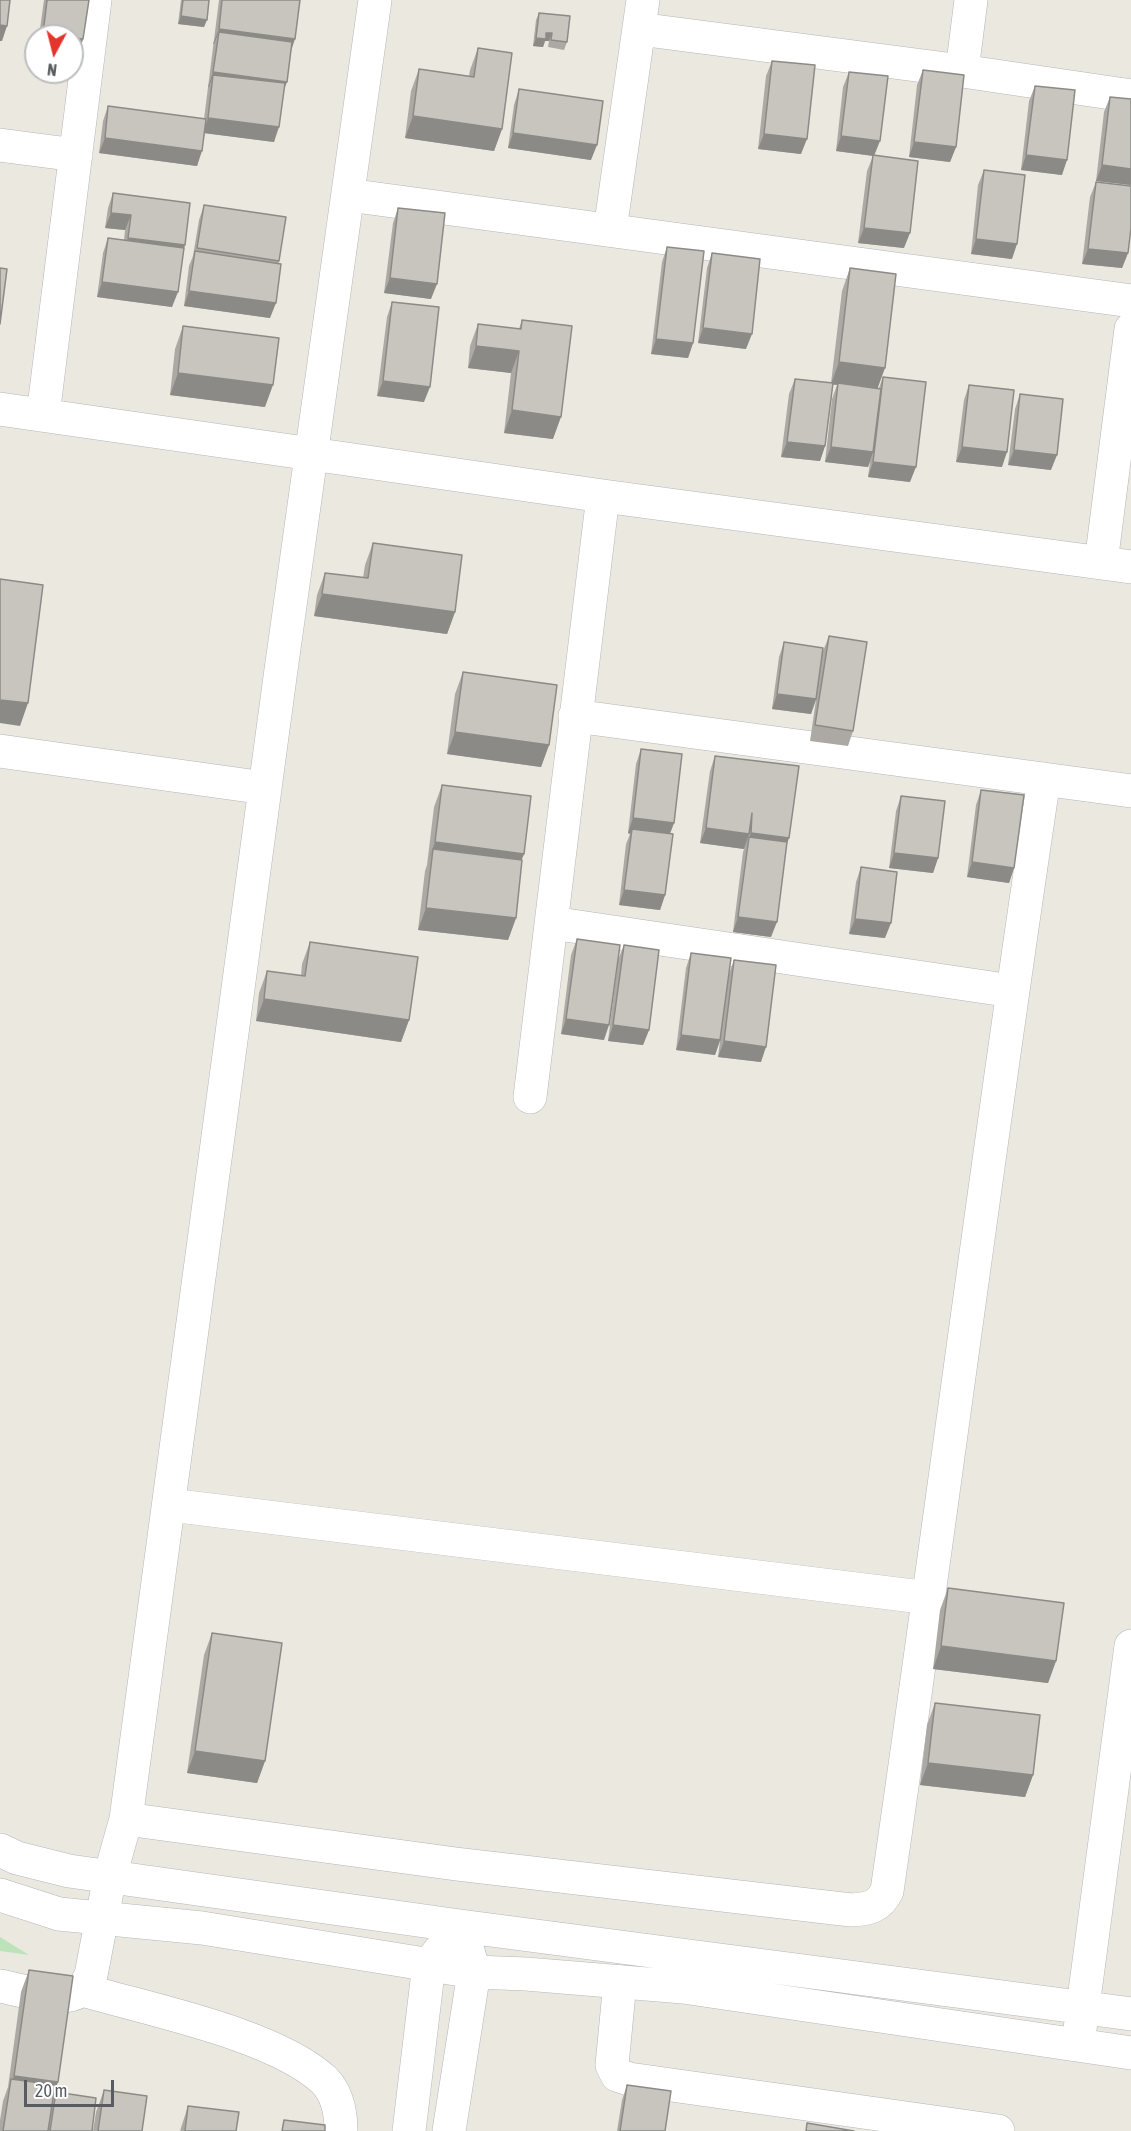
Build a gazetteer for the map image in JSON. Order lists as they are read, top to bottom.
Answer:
{
  "scale_bar": "20 m",
  "north": "bottom"
}
